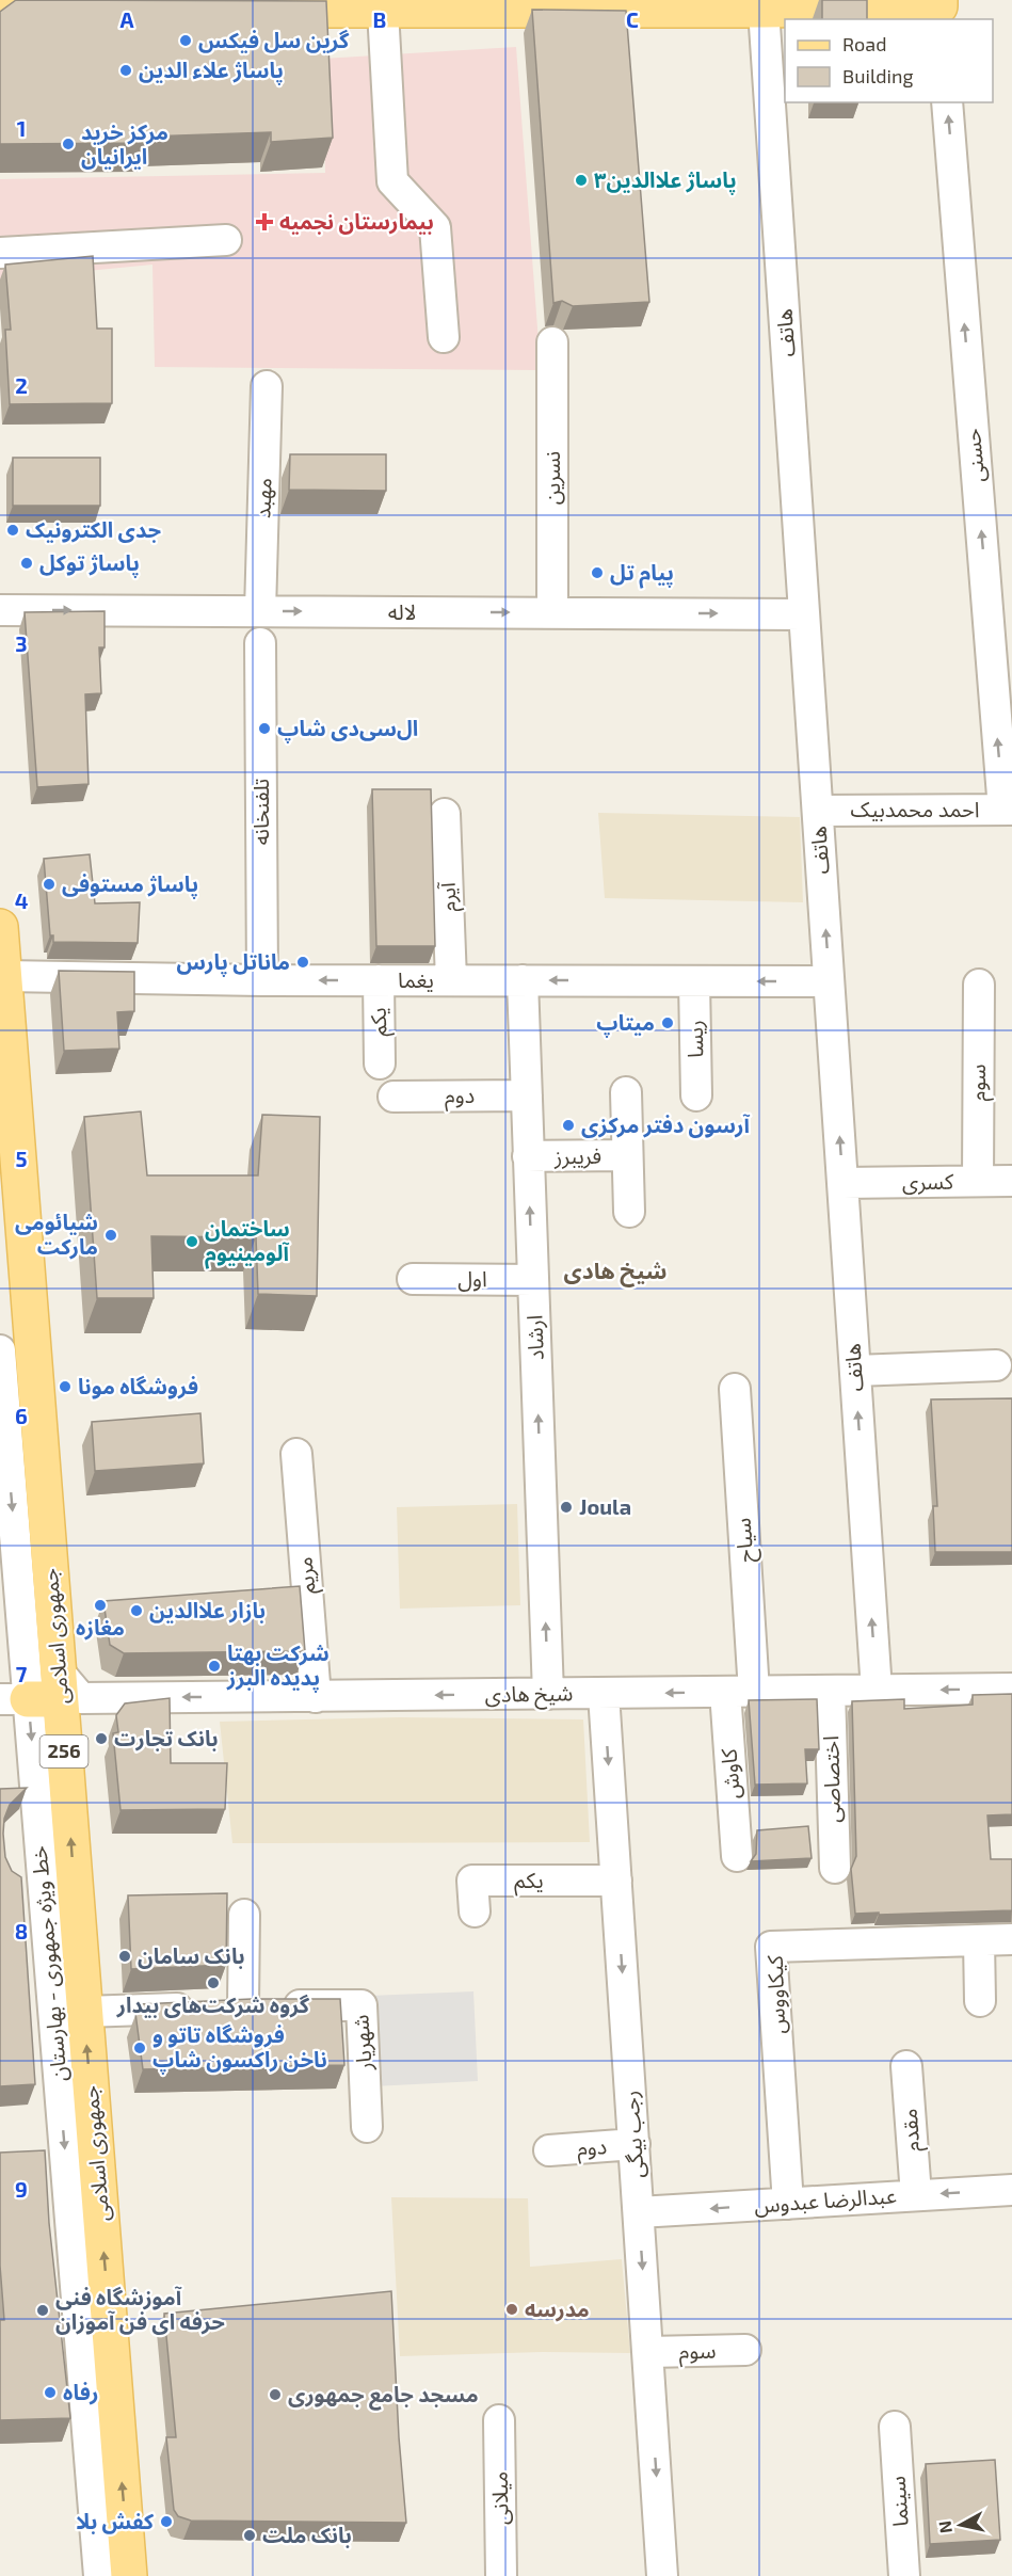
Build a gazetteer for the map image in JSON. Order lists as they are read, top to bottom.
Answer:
{
  "streets": {
    "main road": ["جمهوری اسلامی", "256"],
    "street": [
      "هاتف",
      "حسنی",
      "نسرین",
      "مهبد",
      "لاله",
      "احمد محمدبیک",
      "تلفنخانه",
      "آیرم",
      "یغما",
      "یکم",
      "ریسا",
      "سوم",
      "دوم",
      "فریبرز",
      "کسری",
      "اول",
      "ارشاد",
      "سیاح",
      "مریم",
      "شیخ هادی",
      "کاوش",
      "اختصاصی",
      "خط ویژه جمهوری - بهارستان",
      "کیکاووس",
      "شهریار",
      "مقدم",
      "رجب بیگی",
      "عبدالرضا عبدوس",
      "میلانی",
      "سینما"
    ]
  },
  "crossings": [
    ["هاتف", "لاله"],
    ["هاتف", "احمد محمدبیک"],
    ["هاتف", "یغما"],
    ["هاتف", "کسری"],
    ["هاتف", "شیخ هادی"],
    ["حسنی", "احمد محمدبیک"],
    ["نسرین", "لاله"],
    ["مهبد", "لاله"],
    ["تلفنخانه", "یغما"],
    ["آیرم", "یغما"],
    ["یغما", "یکم"],
    ["یغما", "ریسا"],
    ["یغما", "ارشاد"],
    ["یغما", "جمهوری اسلامی"],
    ["یکم", "رجب بیگی"],
    ["سوم", "کسری"],
    ["سوم", "رجب بیگی"],
    ["دوم", "ارشاد"],
    ["دوم", "رجب بیگی"],
    ["فریبرز", "ارشاد"],
    ["اول", "ارشاد"],
    ["ارشاد", "شیخ هادی"],
    ["سیاح", "شیخ هادی"],
    ["سیاح", "کاوش"],
    ["مریم", "شیخ هادی"],
    ["جمهوری اسلامی", "شیخ هادی"],
    ["جمهوری اسلامی", "خط ویژه جمهوری - بهارستان"],
    ["جمهوری اسلامی", "شهریار"],
    ["شیخ هادی", "کاوش"],
    ["شیخ هادی", "اختصاصی"],
    ["شیخ هادی", "خط ویژه جمهوری - بهارستان"],
    ["شیخ هادی", "رجب بیگی"],
    ["کیکاووس", "عبدالرضا عبدوس"],
    ["مقدم", "عبدالرضا عبدوس"],
    ["رجب بیگی", "عبدالرضا عبدوس"]
  ],
  "one_way": [
    "هاتف",
    "حسنی",
    "لاله",
    "یغما",
    "ارشاد",
    "جمهوری اسلامی",
    "شیخ هادی",
    "خط ویژه جمهوری - بهارستان",
    "رجب بیگی",
    "عبدالرضا عبدوس"
  ],
  "districts": ["شیخ هادی"],
  "places": {
    "other": [
      "گرین سل فیکس",
      "پاساژ علاء الدین",
      "مرکز خرید ایرانیان",
      "پاساژ علاالدین۳",
      "جدی الکترونیک",
      "پاساژ توکل",
      "پیام تل",
      "ال‌سی‌دی شاپ",
      "پاساژ مستوفی",
      "ماناتل پارس",
      "میتاپ",
      "آرسون دفتر مرکزی",
      "شیائومی مارکت",
      "ساختمان آلومینیوم",
      "فروشگاه مونا",
      "Joula",
      "مغازه",
      "بازار علاالدین",
      "شرکت بهتا پدیده البرز",
      "بانک تجارت",
      "بانک سامان",
      "گروه شرکت‌های بیدار",
      "فروشگاه تاتو و ناخن راكسون شاپ",
      "مدرسه",
      "آموزشگاه فنی حرفه ای فن آموزان",
      "رفاه",
      "مسجد جامع جمهوری",
      "کفش بلا",
      "بانک ملت"
    ],
    "health": ["بیمارستان نجمیه"]
  },
  "legend": ["Road", "Building"],
  "north": "left",
  "grid": {
    "columns": ["A", "B", "C"],
    "rows": [
      "1",
      "2",
      "3",
      "4",
      "5",
      "6",
      "7",
      "8",
      "9"
    ]
  }
}
